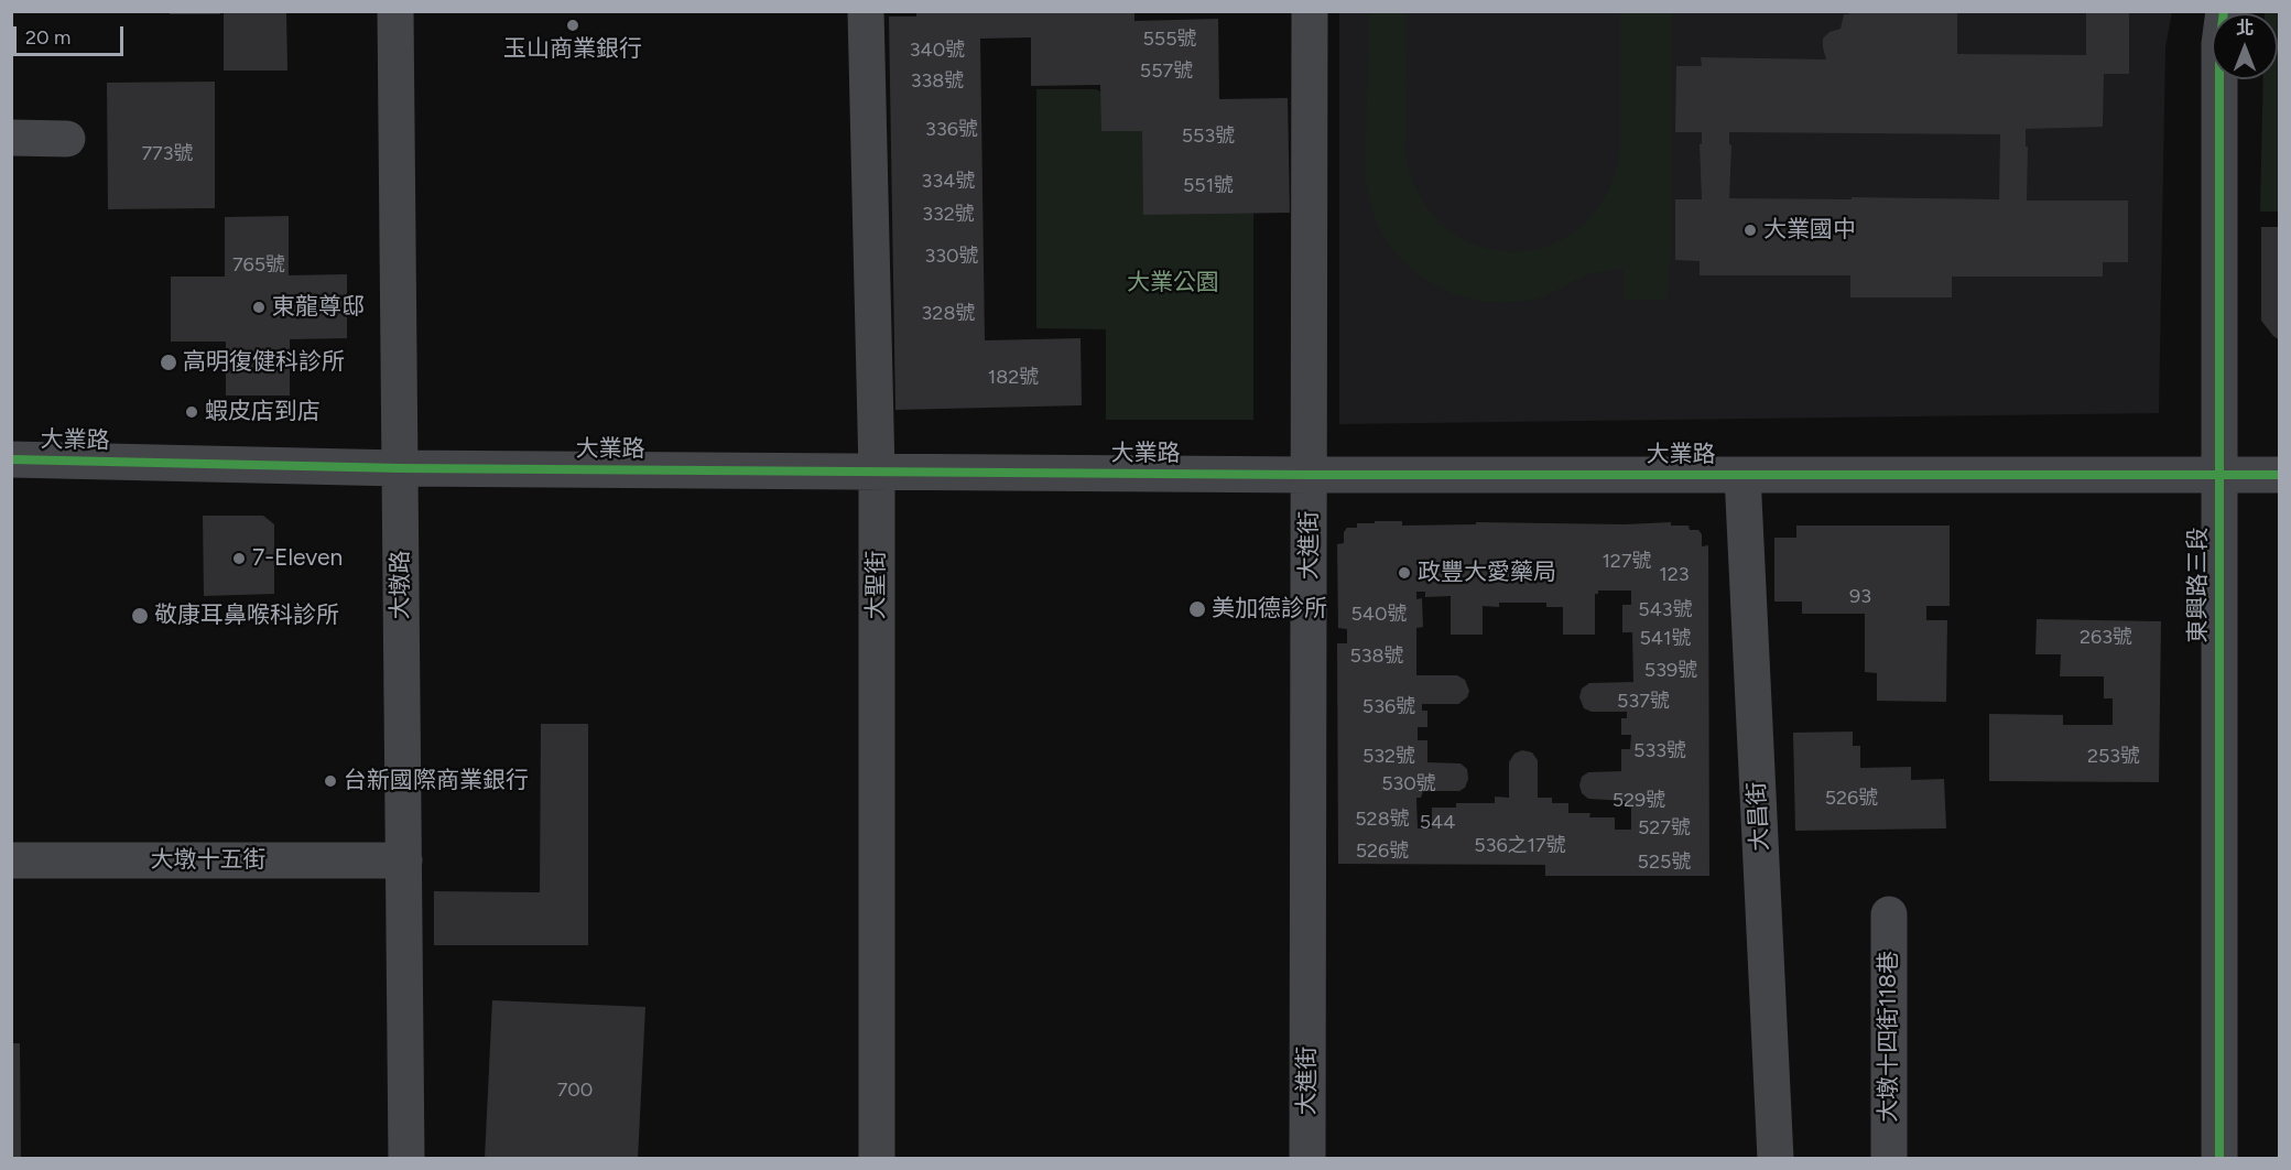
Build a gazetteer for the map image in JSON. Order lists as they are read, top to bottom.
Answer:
{
  "streets": {
    "street": [
      "大業路",
      "大進街",
      "大墩路",
      "大聖街",
      "東興路三段",
      "大昌街",
      "大墩十五街",
      "大墩十四街118巷"
    ]
  },
  "crossings": [
    ["大業路", "大進街"],
    ["大業路", "大墩路"],
    ["大業路", "大聖街"],
    ["大業路", "東興路三段"],
    ["大業路", "大昌街"],
    ["大墩路", "大墩十五街"]
  ],
  "parks": ["大業公園"],
  "places": [
    "玉山商業銀行",
    "大業國中",
    "東龍尊邸",
    "高明復健科診所",
    "蝦皮店到店",
    "7-Eleven",
    "政豐大愛藥局",
    "美加德診所",
    "敬康耳鼻喉科診所",
    "台新國際商業銀行"
  ],
  "house_numbers": [
    "555號",
    "340號",
    "557號",
    "338號",
    "336號",
    "553號",
    "773號",
    "334號",
    "551號",
    "332號",
    "330號",
    "765號",
    "328號",
    "182號",
    "127號",
    "123",
    "93",
    "543號",
    "540號",
    "263號",
    "541號",
    "538號",
    "539號",
    "537號",
    "536號",
    "533號",
    "532號",
    "253號",
    "530號",
    "526號",
    "529號",
    "528號",
    "544",
    "527號",
    "536之17號",
    "526號",
    "525號",
    "700"
  ],
  "scale_bar": "20 m",
  "north": "top"
}
